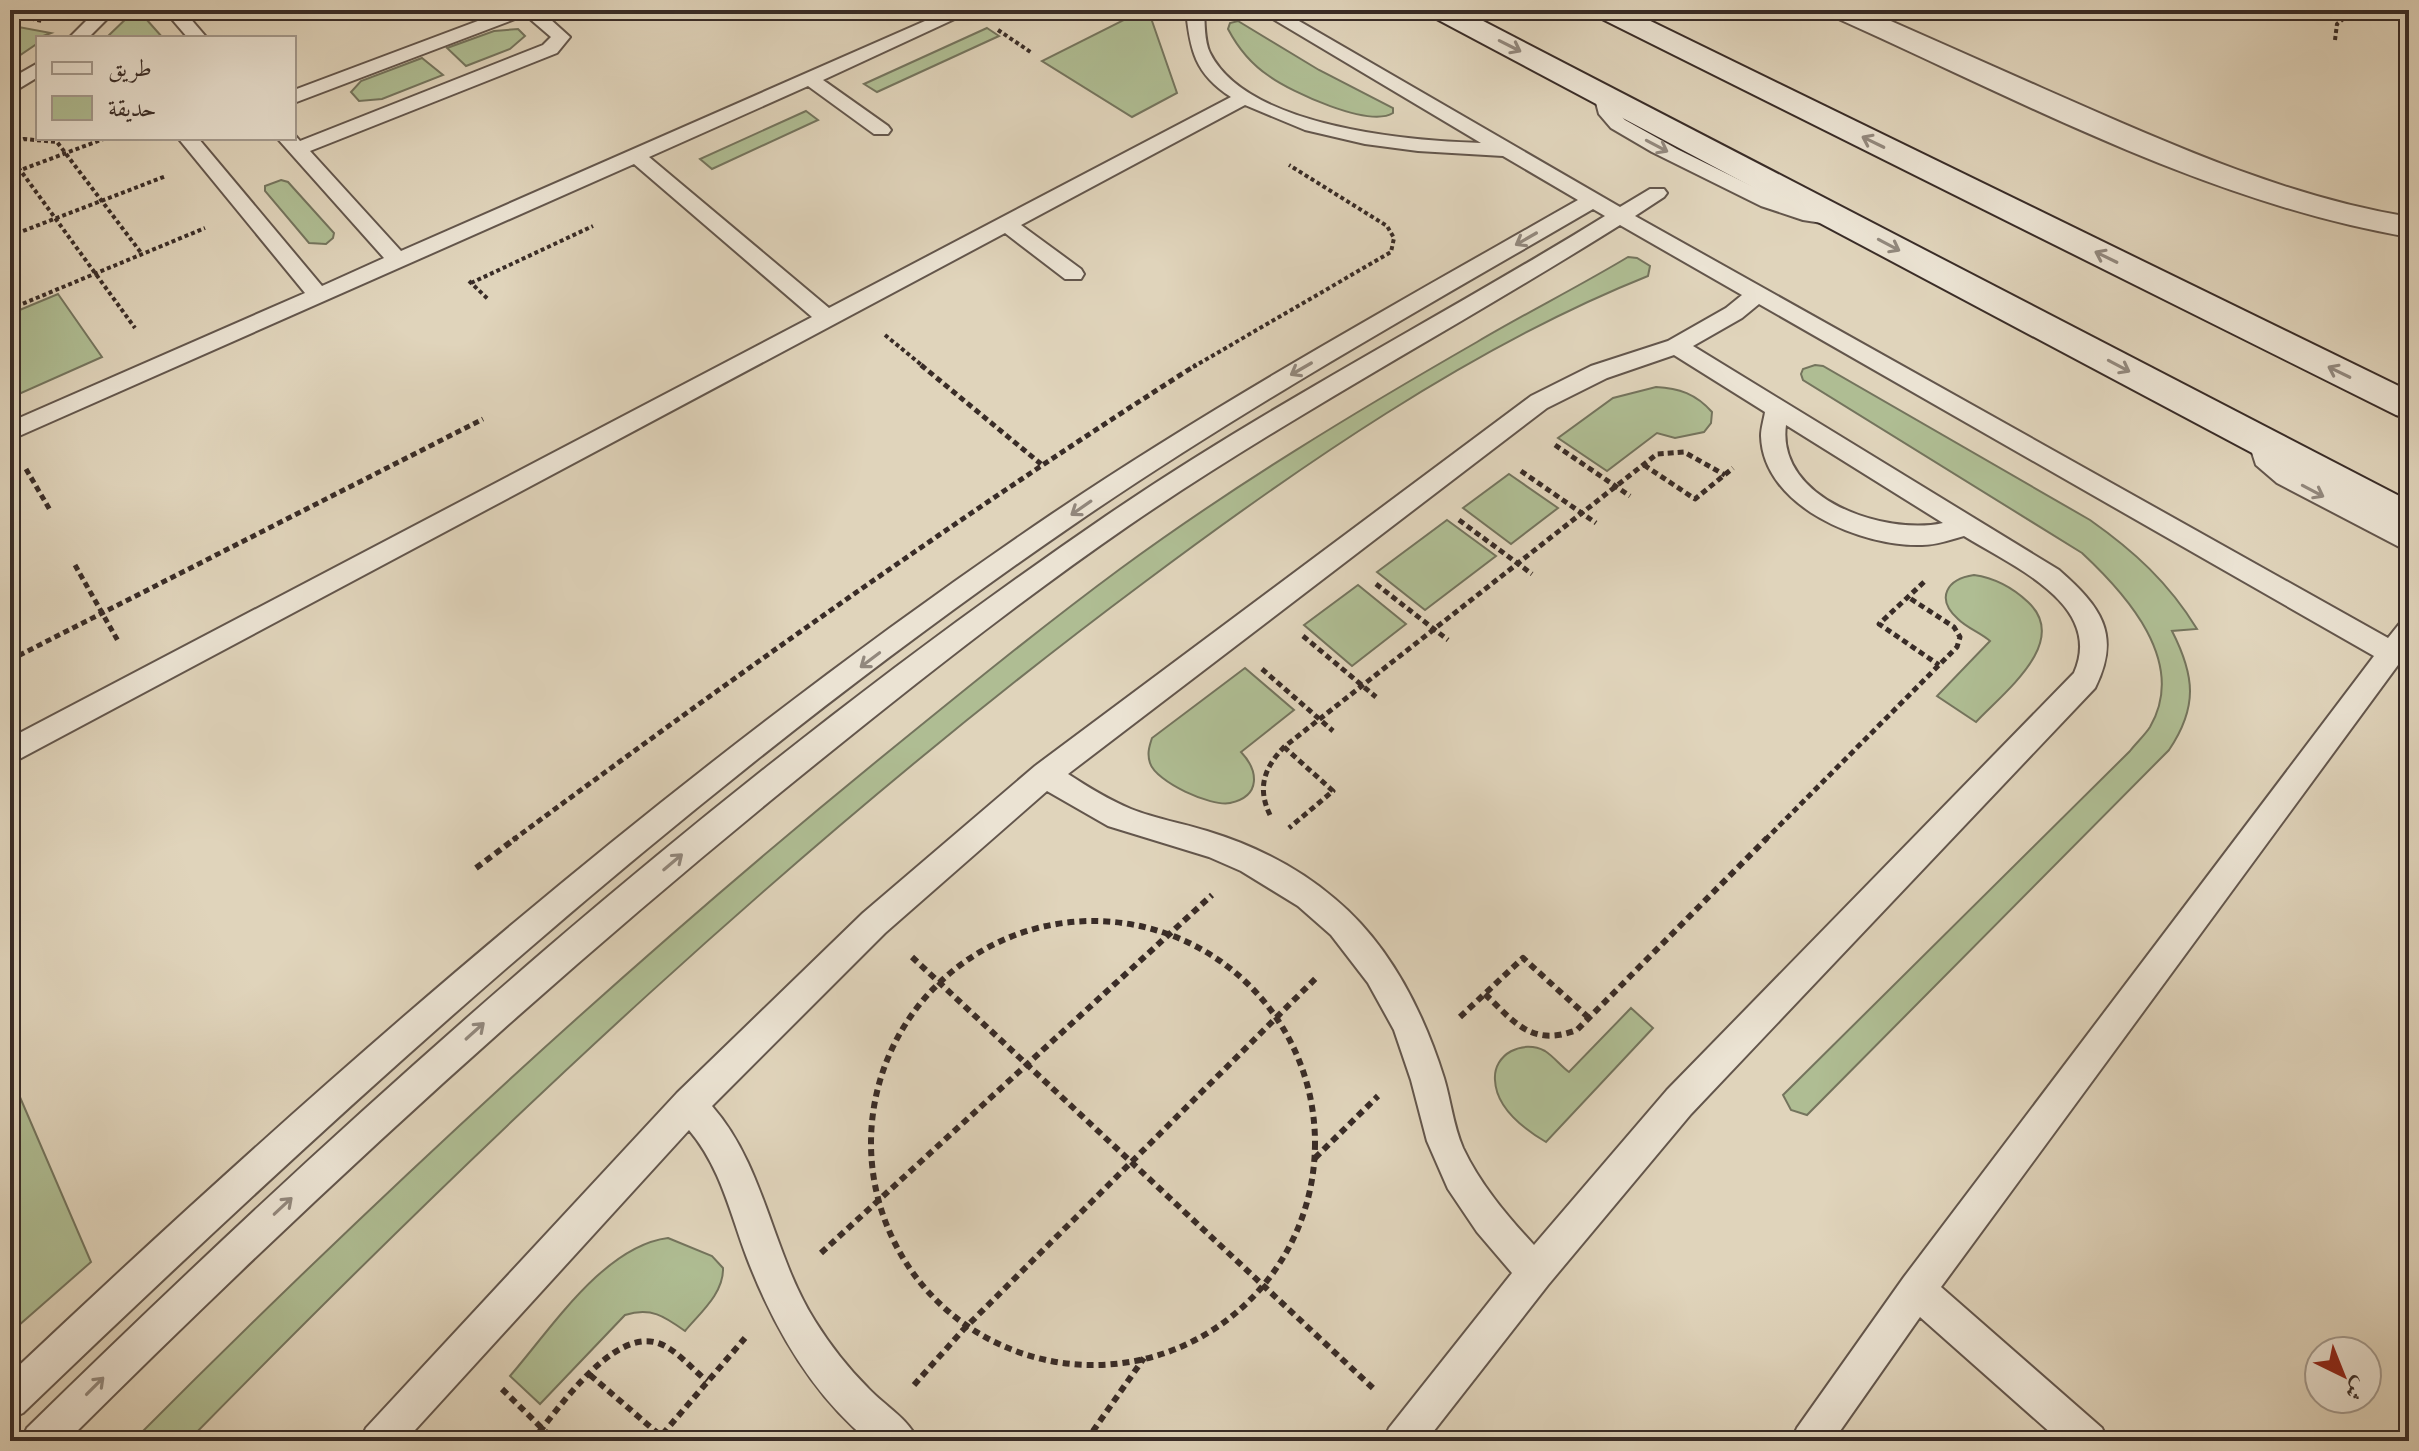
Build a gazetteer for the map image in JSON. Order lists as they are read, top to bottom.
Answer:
{
  "legend": ["طريق", "حديقة"],
  "north": "bottom right"
}
